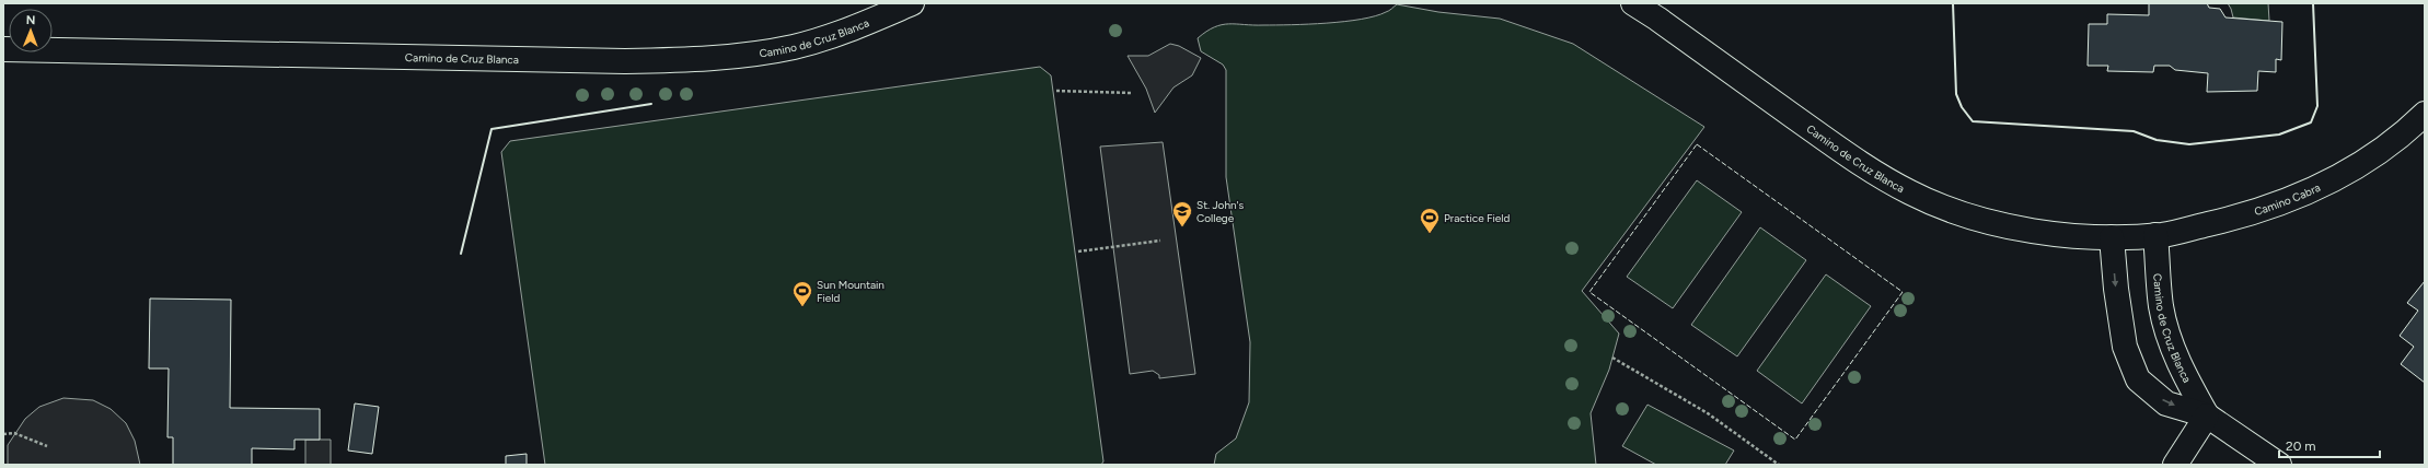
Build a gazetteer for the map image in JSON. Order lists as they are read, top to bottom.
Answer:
{
  "streets": {
    "street": ["Camino de Cruz Blanca", "Camino Cabra"]
  },
  "crossings": [
    ["Camino de Cruz Blanca", "Camino Cabra"]
  ],
  "places": {
    "school or university": ["St. John's College"],
    "sports": ["Practice Field", "Sun Mountain Field"]
  },
  "scale_bar": "20 m",
  "north": "top"
}
